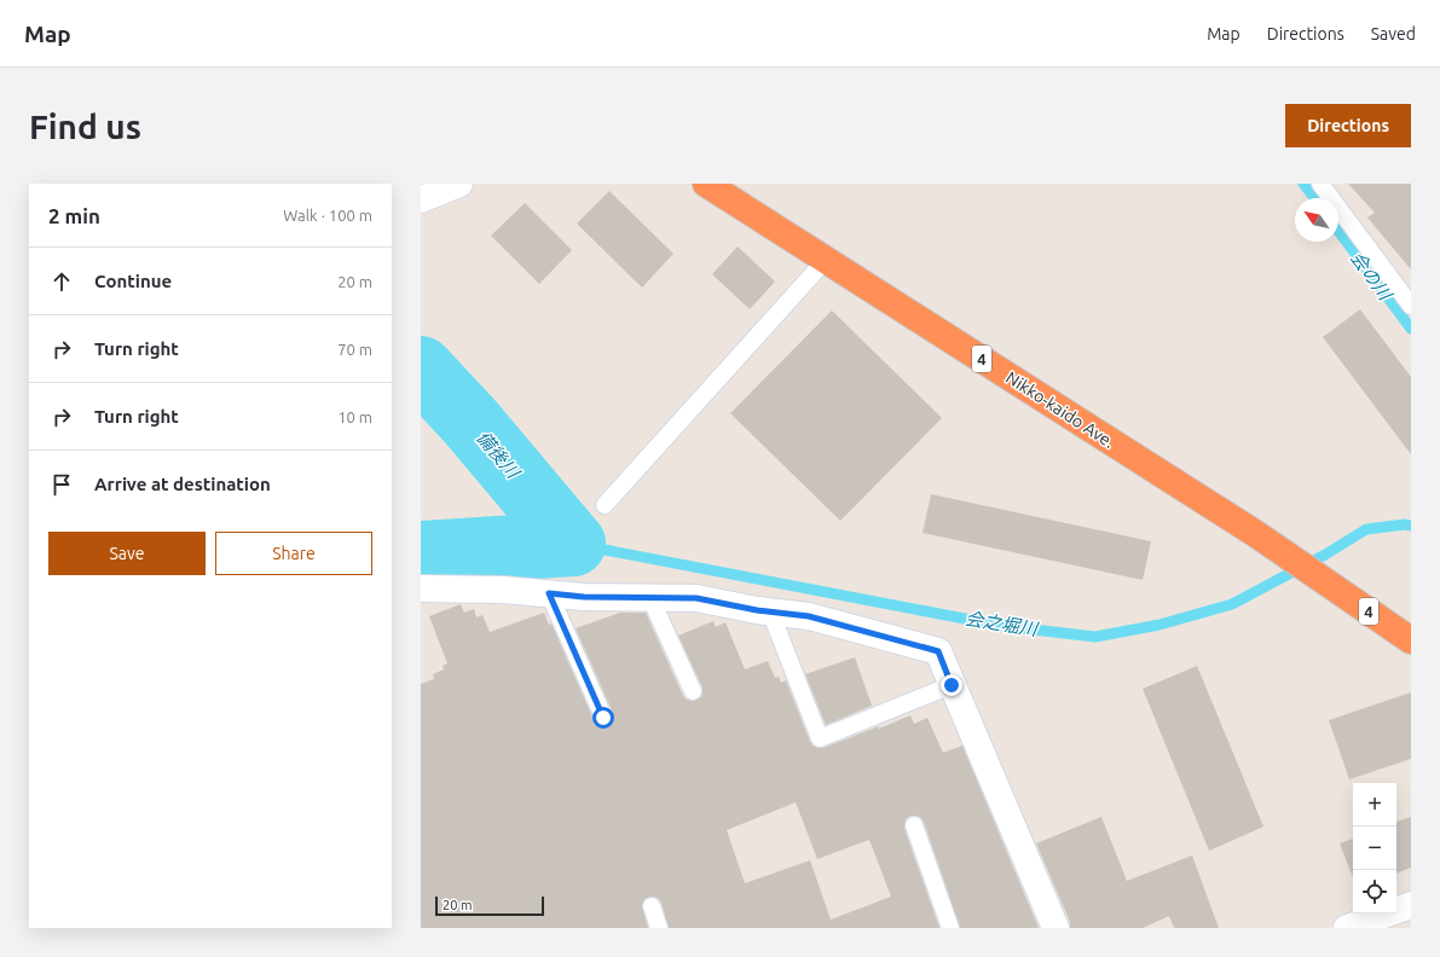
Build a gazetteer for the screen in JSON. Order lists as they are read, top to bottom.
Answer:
{
  "streets": {
    "highway": ["4", "Nikko-kaido Ave."]
  },
  "water": ["会の川", "備後川", "会之堀川"],
  "scale_bar": "20 m",
  "north": "top left",
  "page": {
    "header": "Map",
    "nav": ["Map", "Directions", "Saved"],
    "buttons": [
      "Directions",
      ["Save", "Share"]
    ],
    "title": "Find us",
    "heading": ["2 min", "Walk · 100 m"],
    "list": [
      ["Continue", "20 m"],
      ["Turn right", "70 m"],
      ["Turn right", "10 m"],
      "Arrive at destination"
    ],
    "map_buttons": ["+", "−"],
    "scale": "20 m"
  }
}
